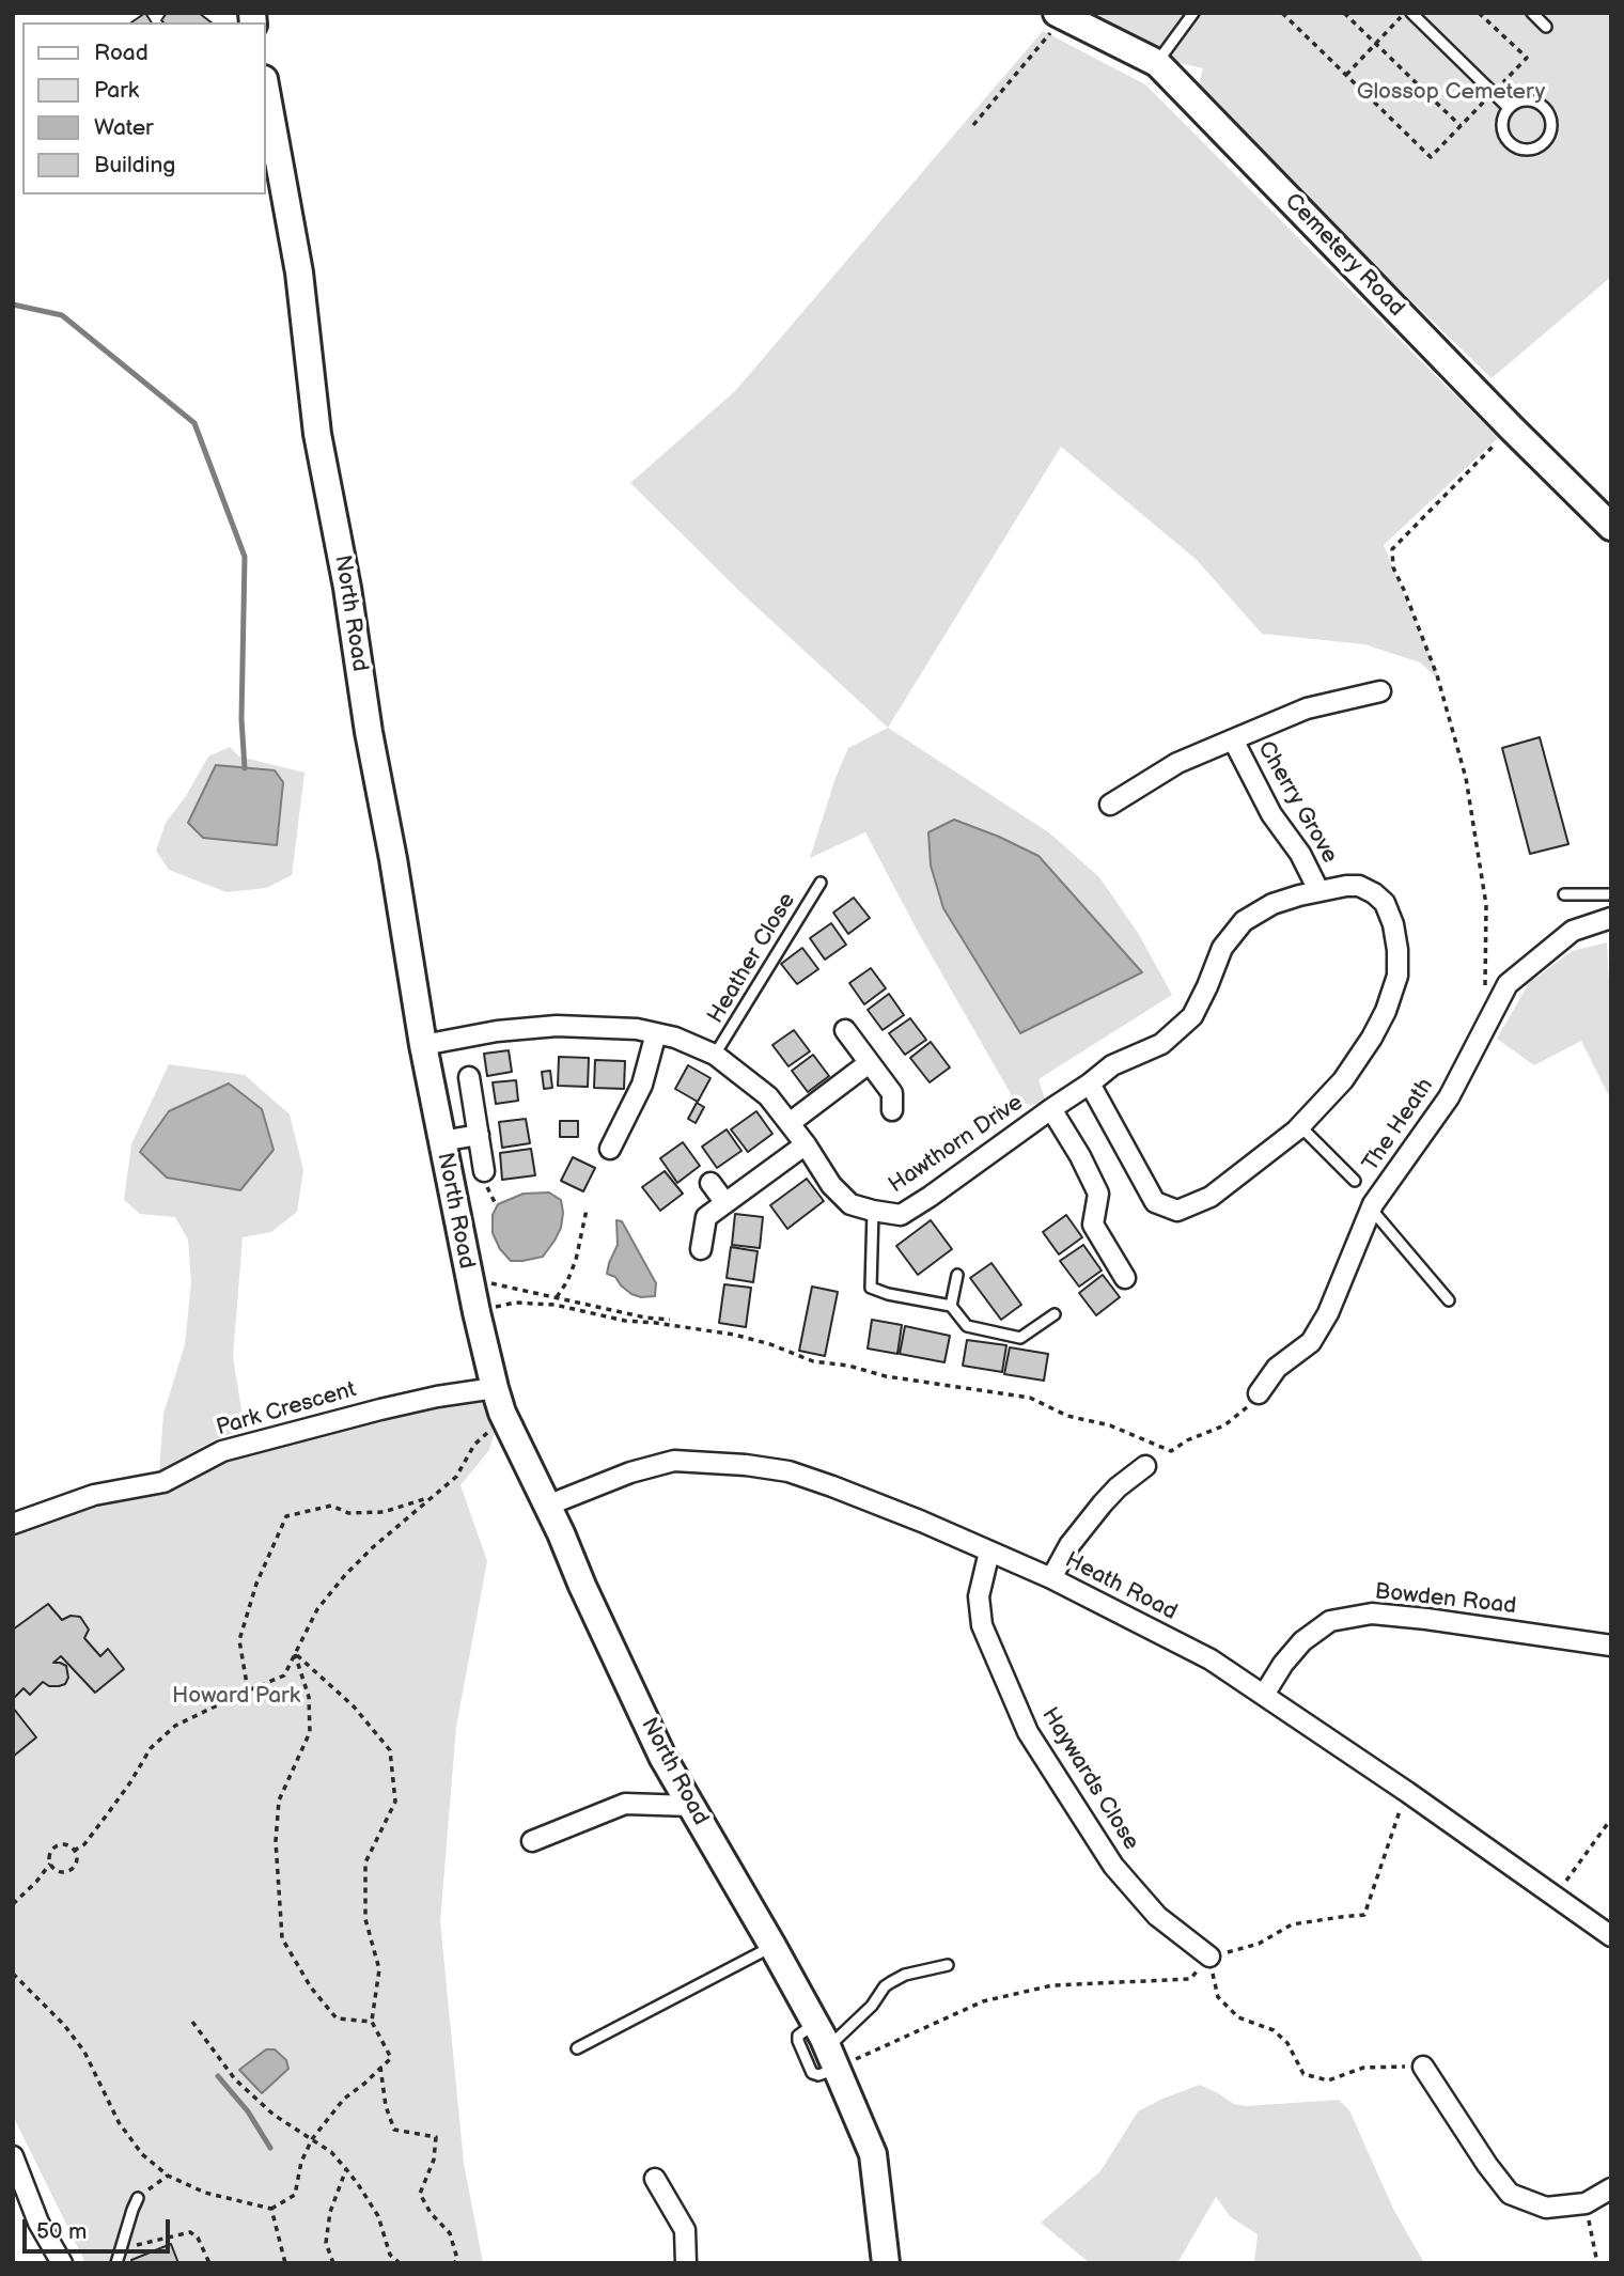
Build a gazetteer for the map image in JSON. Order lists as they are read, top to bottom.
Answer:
{
  "streets": {
    "street": [
      "Cemetery Road",
      "North Road",
      "Cherry Grove",
      "The Heath",
      "Hawthorn Drive",
      "Park Crescent",
      "Heath Road",
      "Bowden Road",
      "Haywards Close"
    ],
    "lane": ["Heather Close"]
  },
  "crossings": [
    ["North Road", "Hawthorn Drive"],
    ["North Road", "Park Crescent"],
    ["North Road", "Heath Road"],
    ["Cherry Grove", "Hawthorn Drive"],
    ["Heather Close", "Hawthorn Drive"],
    ["Heath Road", "Bowden Road"],
    ["Heath Road", "Haywards Close"]
  ],
  "parks": ["Glossop Cemetery", "Howard Park"],
  "legend": [
    "Road",
    "Park",
    "Water",
    "Building"
  ],
  "scale_bar": "50 m"
}
